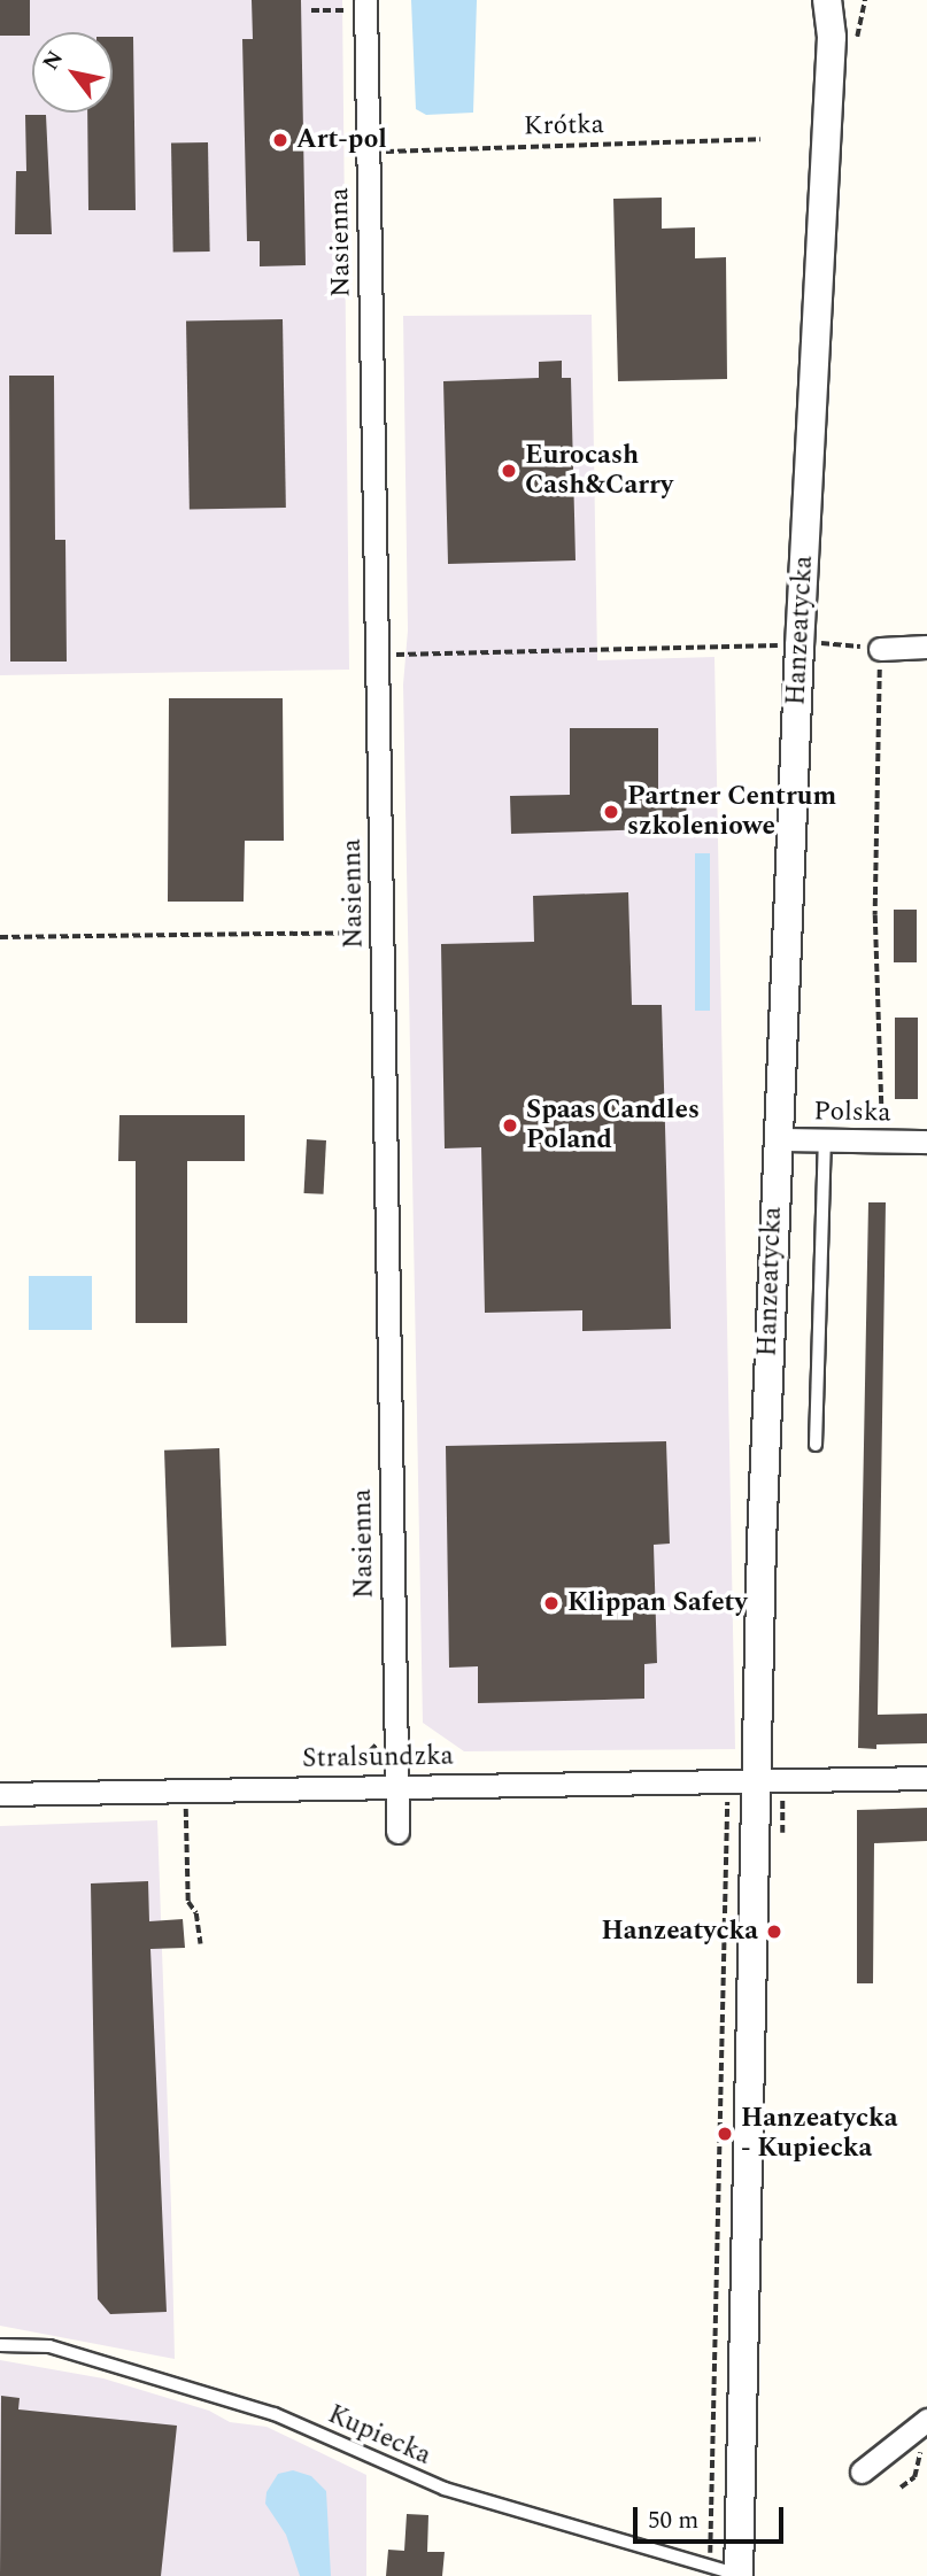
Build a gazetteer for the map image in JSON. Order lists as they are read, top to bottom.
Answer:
{
  "streets": {
    "street": [
      "Nasienna",
      "Hanzeatycka",
      "Polska",
      "Stralsundzka"
    ],
    "lane": ["Kupiecka"],
    "path": ["Krótka"]
  },
  "crossings": [
    ["Krótka", "Nasienna"],
    ["Nasienna", "Stralsundzka"],
    ["Hanzeatycka", "Polska"],
    ["Hanzeatycka", "Stralsundzka"],
    ["Hanzeatycka", "Kupiecka"]
  ],
  "places": [
    "Art-pol",
    "Eurocash Cash&Carry",
    "Partner Centrum szkoleniowe",
    "Spaas Candles Poland",
    "Klippan Safety",
    "Hanzeatycka",
    "Hanzeatycka - Kupiecka"
  ],
  "scale_bar": "50 m",
  "north": "top left"
}
